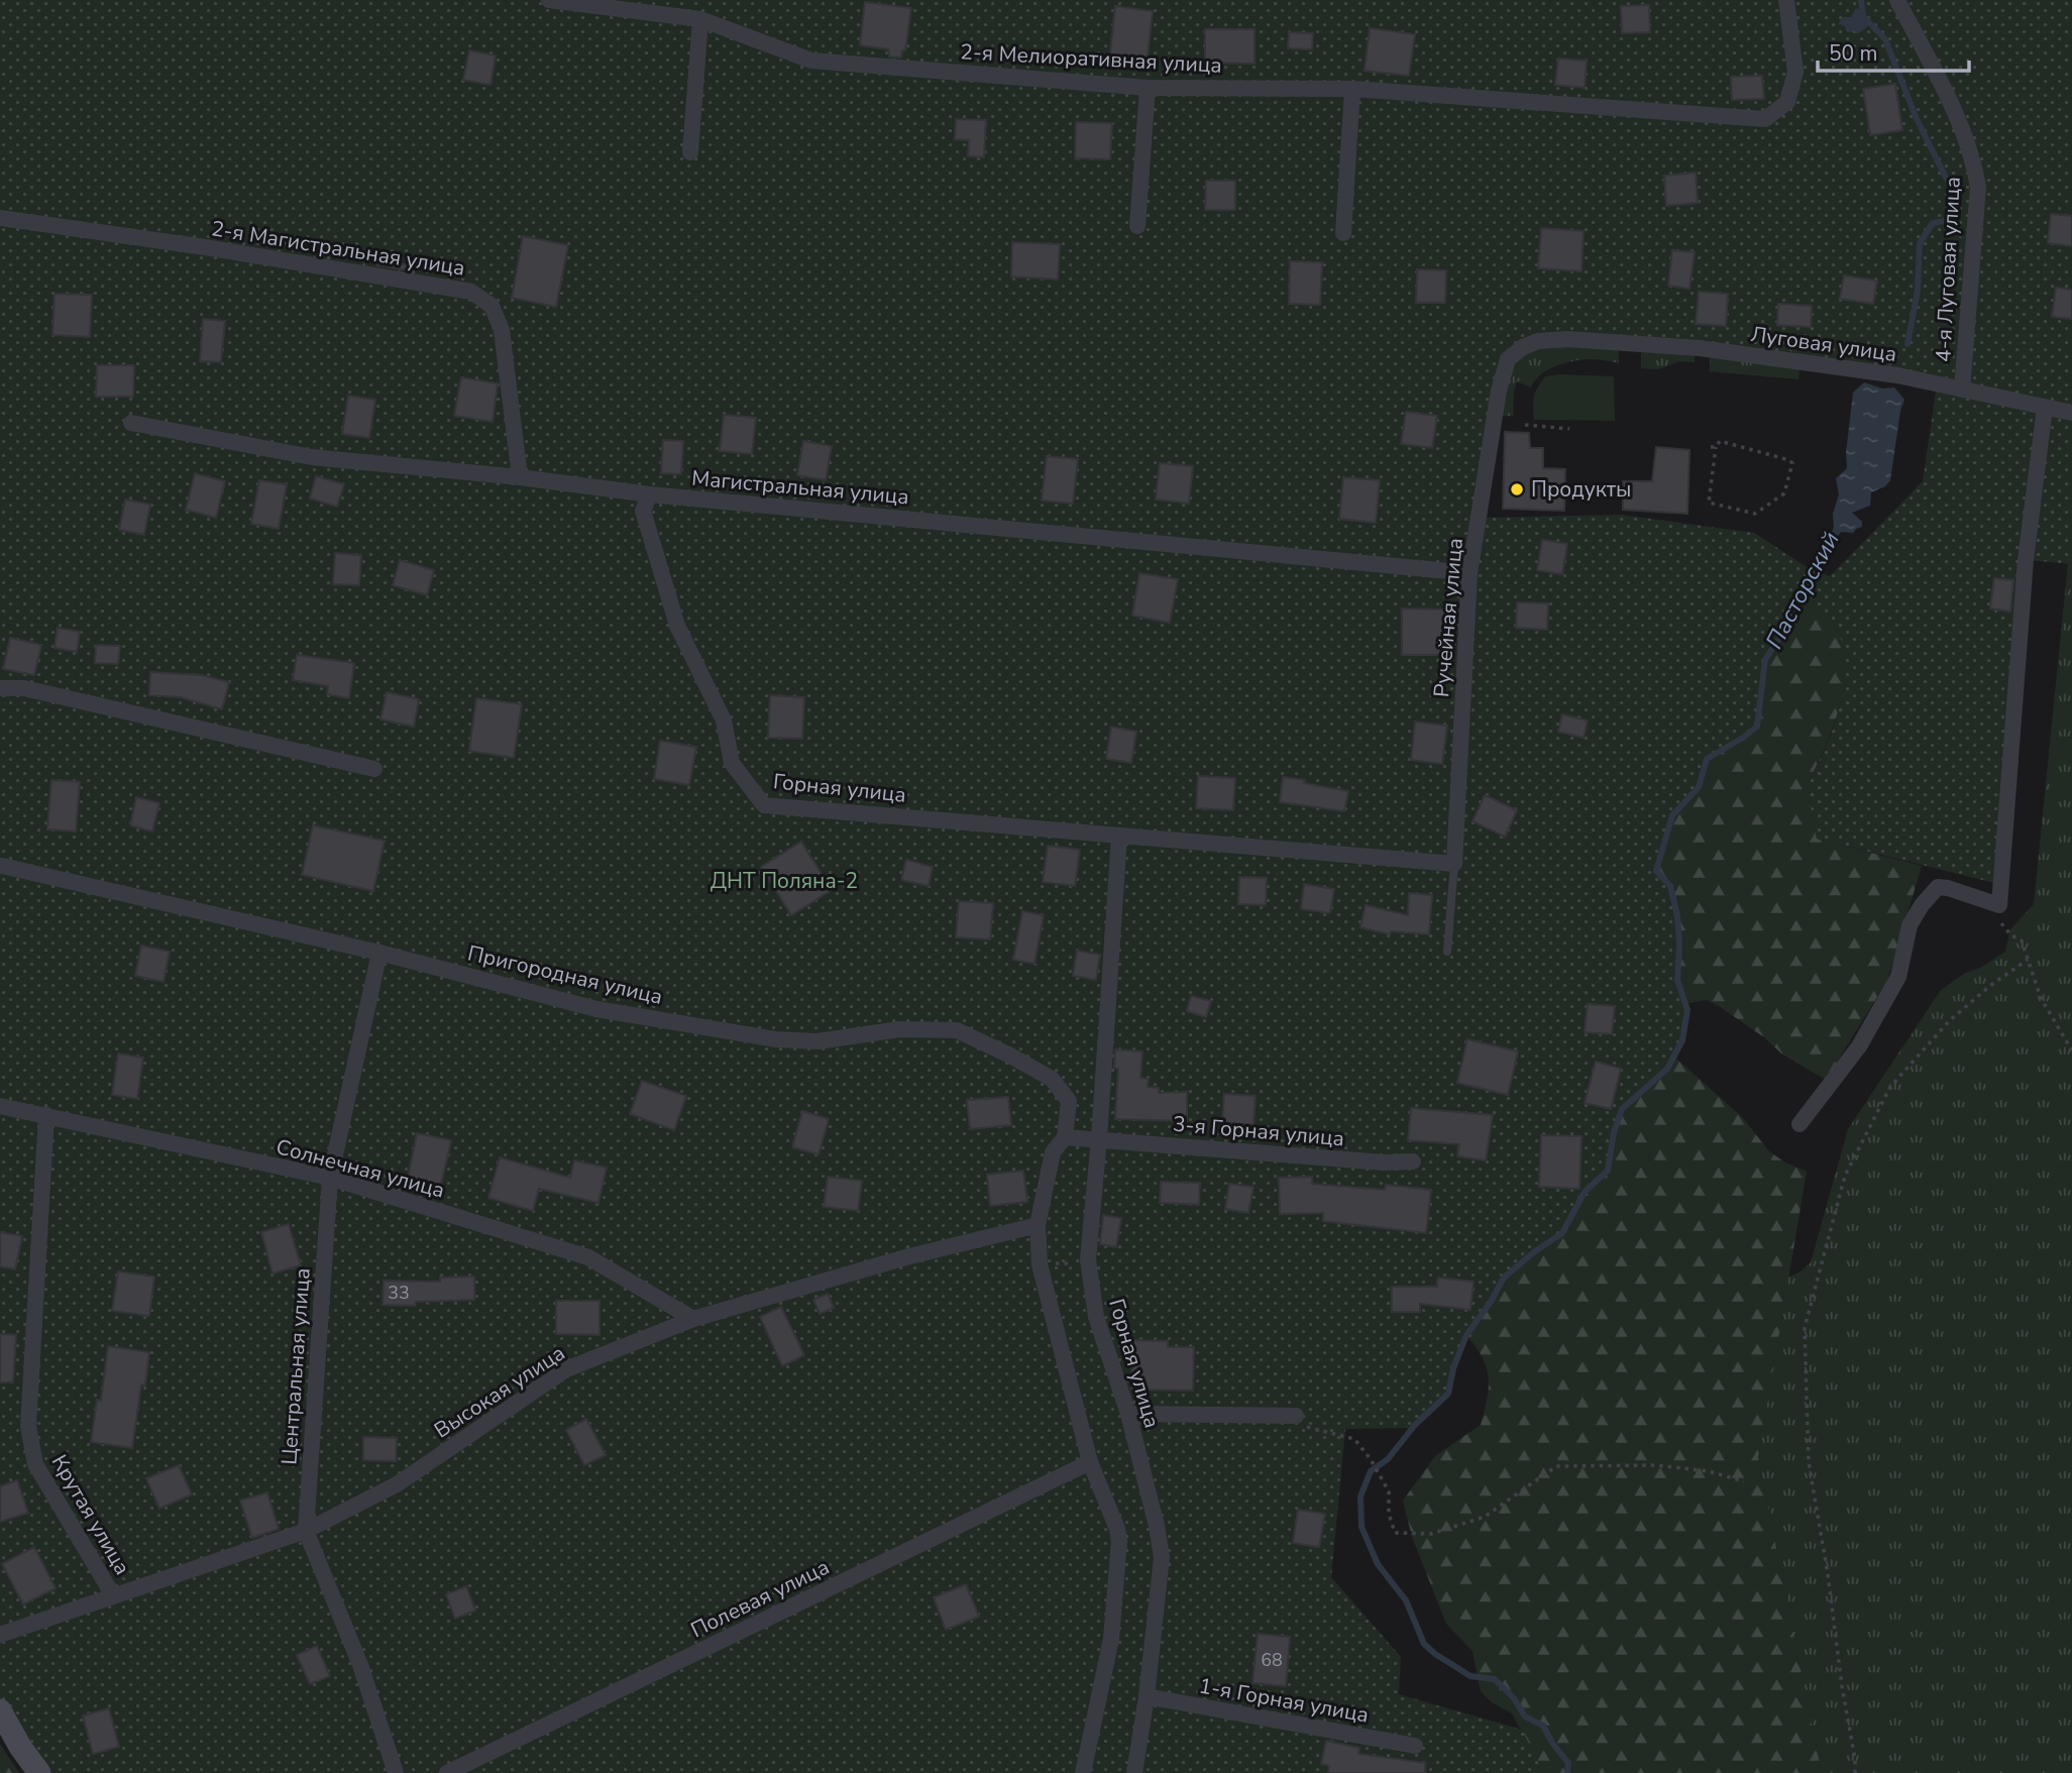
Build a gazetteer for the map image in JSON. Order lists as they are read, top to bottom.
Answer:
{
  "streets": {
    "street": [
      "2-я Мелиоративная улица",
      "2-я Магистральная улица",
      "4-я Луговая улица",
      "Луговая улица",
      "Магистральная улица",
      "Ручейная улица",
      "Горная улица",
      "Пригородная улица",
      "3-я Горная улица",
      "Солнечная улица",
      "Центральная улица",
      "Высокая улица",
      "Крутая улица",
      "Полевая улица",
      "1-я Горная улица"
    ]
  },
  "crossings": [
    ["2-я Магистральная улица", "Магистральная улица"],
    ["4-я Луговая улица", "Луговая улица"],
    ["Луговая улица", "Ручейная улица"],
    ["Магистральная улица", "Ручейная улица"],
    ["Магистральная улица", "Горная улица"],
    ["Ручейная улица", "Горная улица"],
    ["Горная улица", "3-я Горная улица"],
    ["Горная улица", "1-я Горная улица"],
    ["Пригородная улица", "3-я Горная улица"],
    ["Пригородная улица", "Центральная улица"],
    ["Пригородная улица", "Высокая улица"],
    ["Пригородная улица", "Полевая улица"],
    ["Солнечная улица", "Центральная улица"],
    ["Солнечная улица", "Высокая улица"],
    ["Солнечная улица", "Крутая улица"],
    ["Центральная улица", "Высокая улица"],
    ["Высокая улица", "Крутая улица"]
  ],
  "water": ["Пасторский"],
  "parks": ["ДНТ Поляна-2"],
  "places": ["Продукты"],
  "house_numbers": ["33", "68"],
  "scale_bar": "50 m"
}
